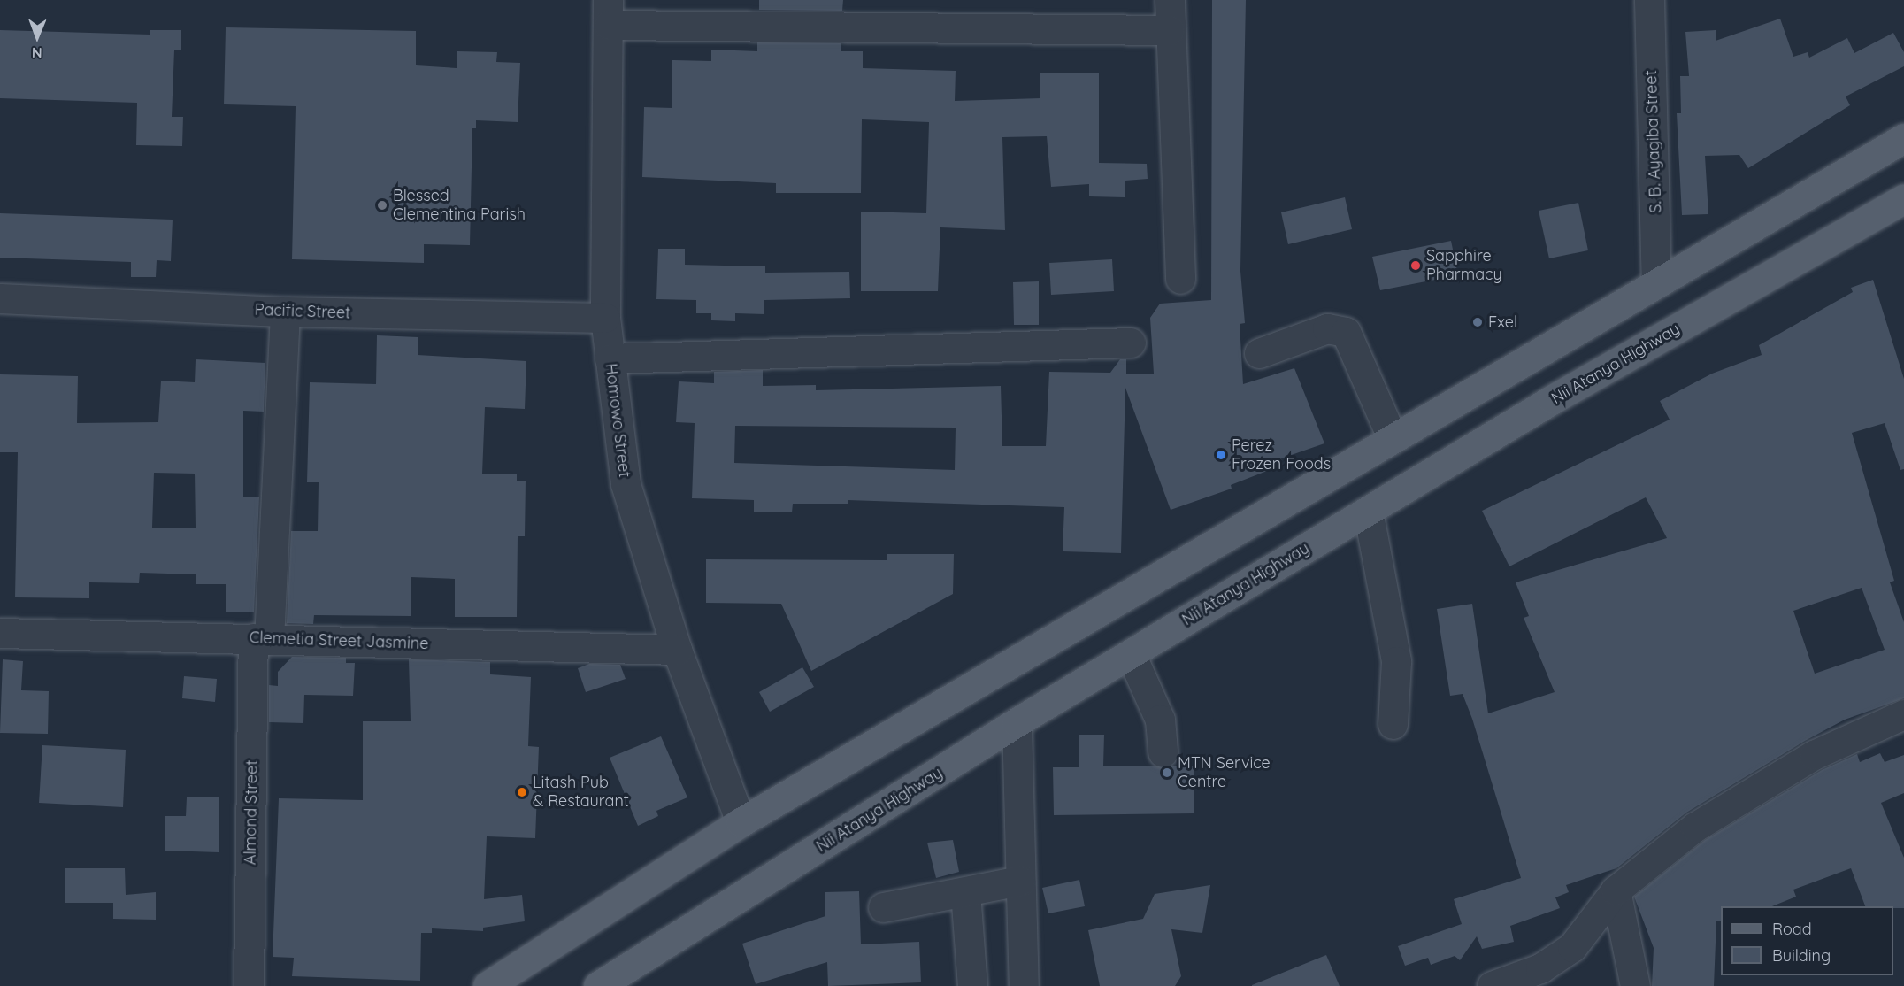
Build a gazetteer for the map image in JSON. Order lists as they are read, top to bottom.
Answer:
{
  "streets": {
    "main road": ["Nii Atanya Highway"],
    "street": [
      "S. B. Ayagiba Street",
      "Pacific Street",
      "Homowo Street",
      "Clemetia Street Jasmine",
      "Almond Street"
    ]
  },
  "crossings": [
    ["Pacific Street", "Homowo Street"],
    ["Pacific Street", "Almond Street"],
    ["Homowo Street", "Clemetia Street Jasmine"],
    ["Clemetia Street Jasmine", "Almond Street"]
  ],
  "places": [
    "Blessed Clementina Parish",
    "Sapphire Pharmacy",
    "Exel",
    "Perez Frozen Foods",
    "MTN Service Centre",
    "Litash Pub & Restaurant"
  ],
  "legend": ["Road", "Building"],
  "north": "bottom"
}
